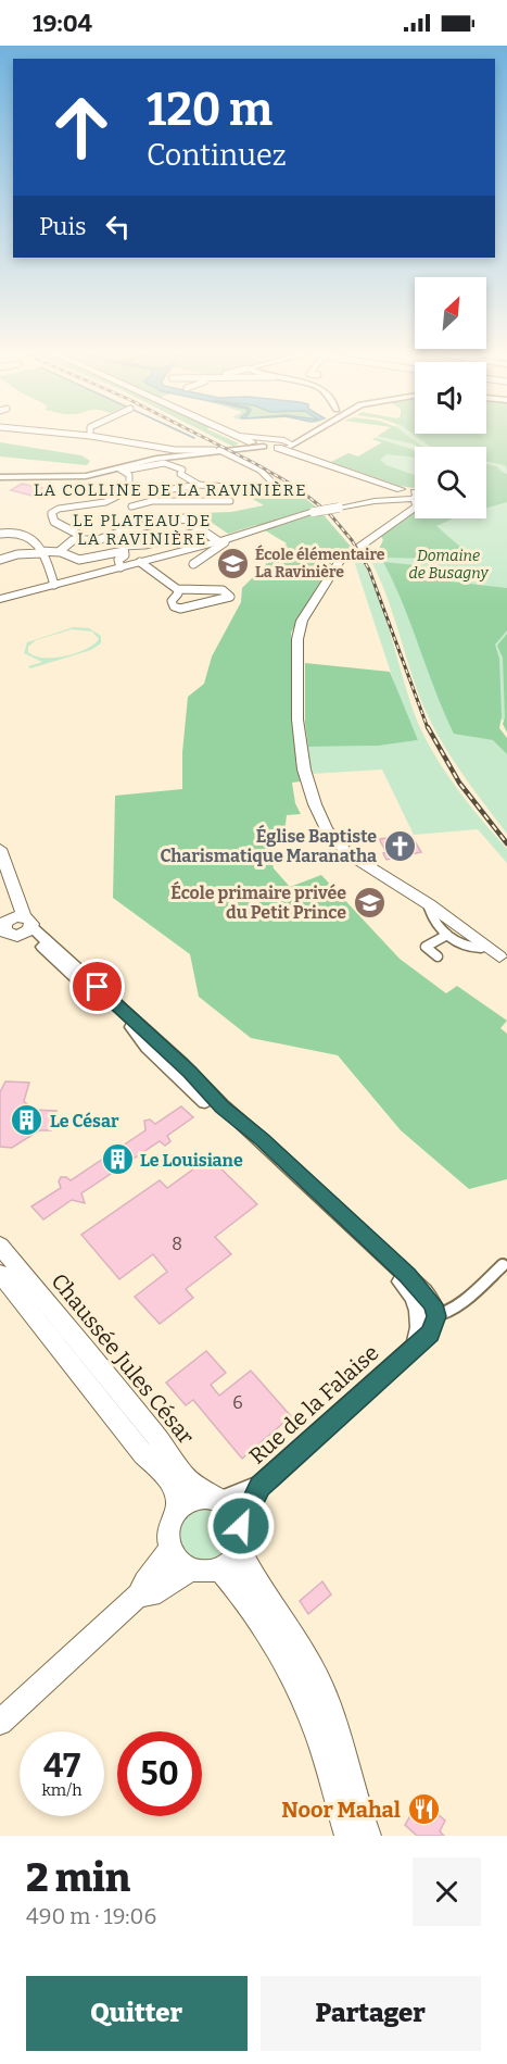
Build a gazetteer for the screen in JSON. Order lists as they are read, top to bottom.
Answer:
{
  "streets": {
    "main road": ["Chaussée Jules César"],
    "street": ["Rue de la Falaise"]
  },
  "crossings": [
    ["Chaussée Jules César", "Rue de la Falaise"]
  ],
  "districts": ["LA COLLINE DE LA RAVINIÈRE", "LE PLATEAU DE LA RAVINIÈRE"],
  "parks": ["Domaine de Busagny"],
  "places": {
    "school or university": ["École élémentaire La Ravinière", "École primaire privée du Petit Prince"],
    "church": ["Église Baptiste Charismatique Maranatha"],
    "building": ["Le César", "Le Louisiane"],
    "restaurant": ["Noor Mahal"]
  },
  "house_numbers": ["8", "6"],
  "north": "top right",
  "page": {
    "status": "19:04",
    "turn": ["120 m", "Continuez"],
    "then": "Puis",
    "speed": "47 km/h",
    "limit": "50",
    "heading": ["2 min", "490 m · 19:06"],
    "buttons": ["Quitter", "Partager"]
  }
}
